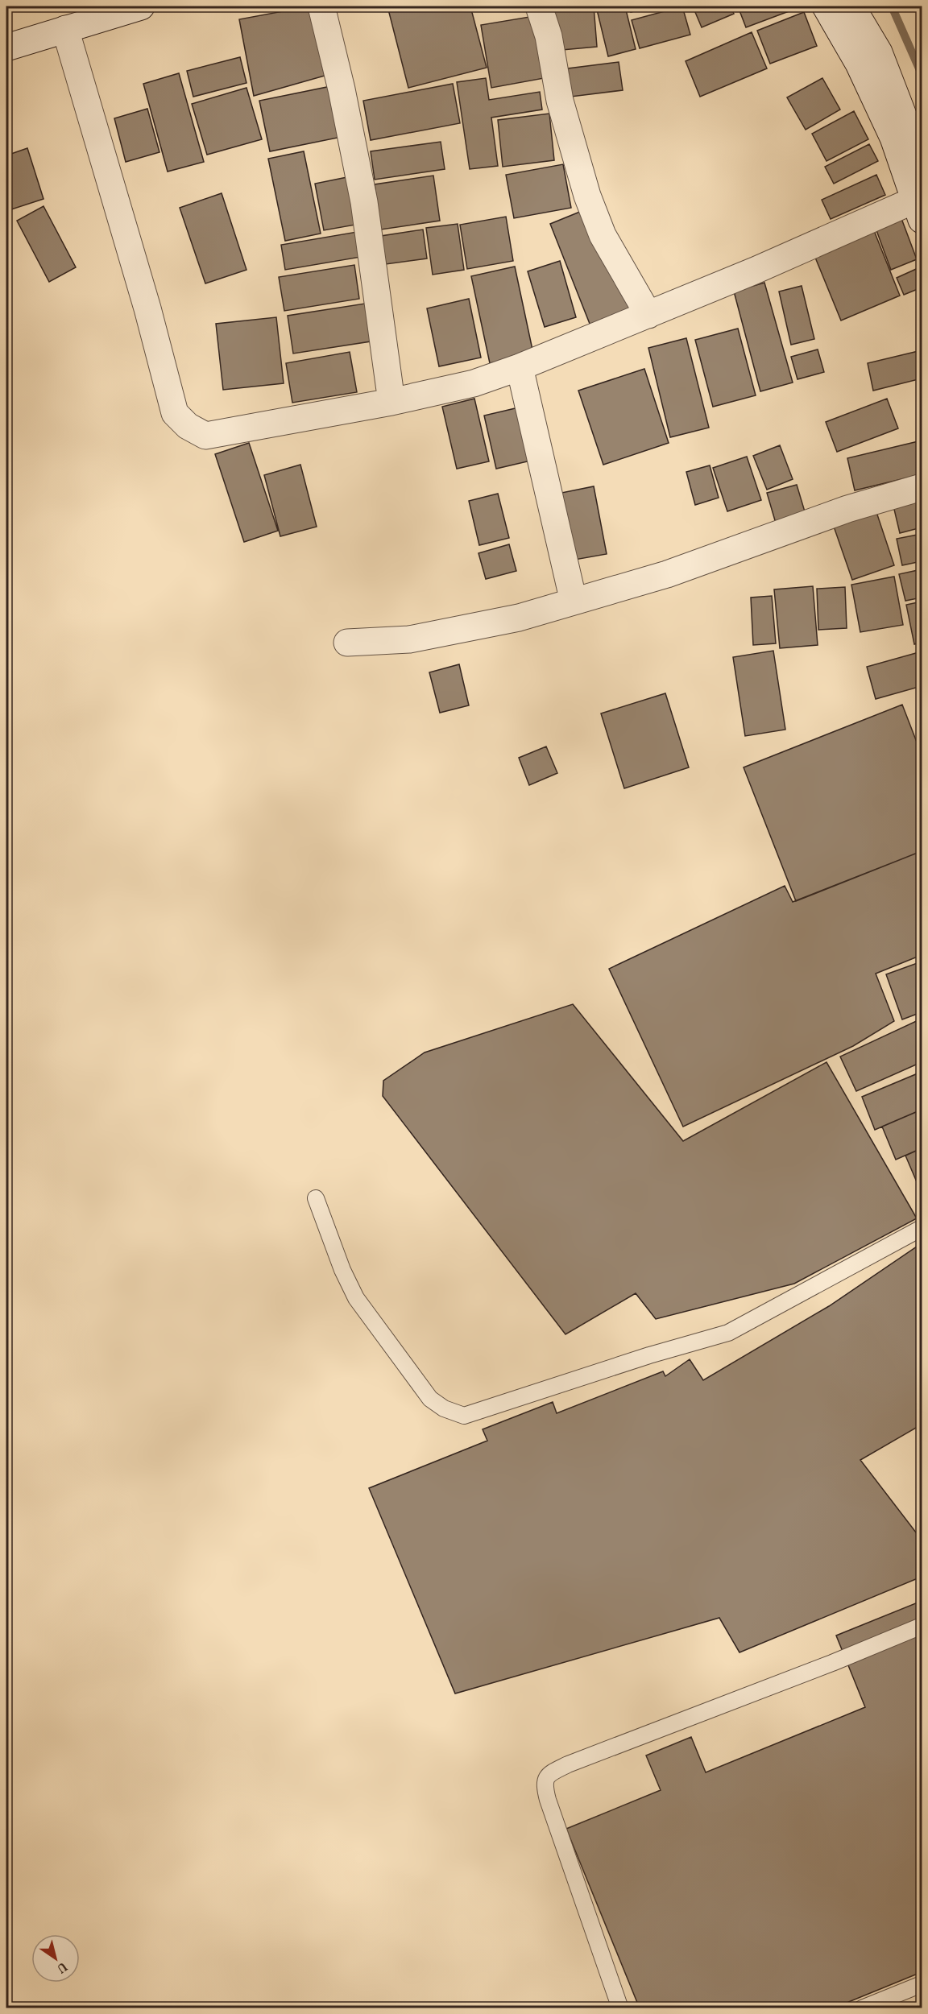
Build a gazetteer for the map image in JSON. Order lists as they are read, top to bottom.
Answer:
{
  "north": "bottom right"
}
